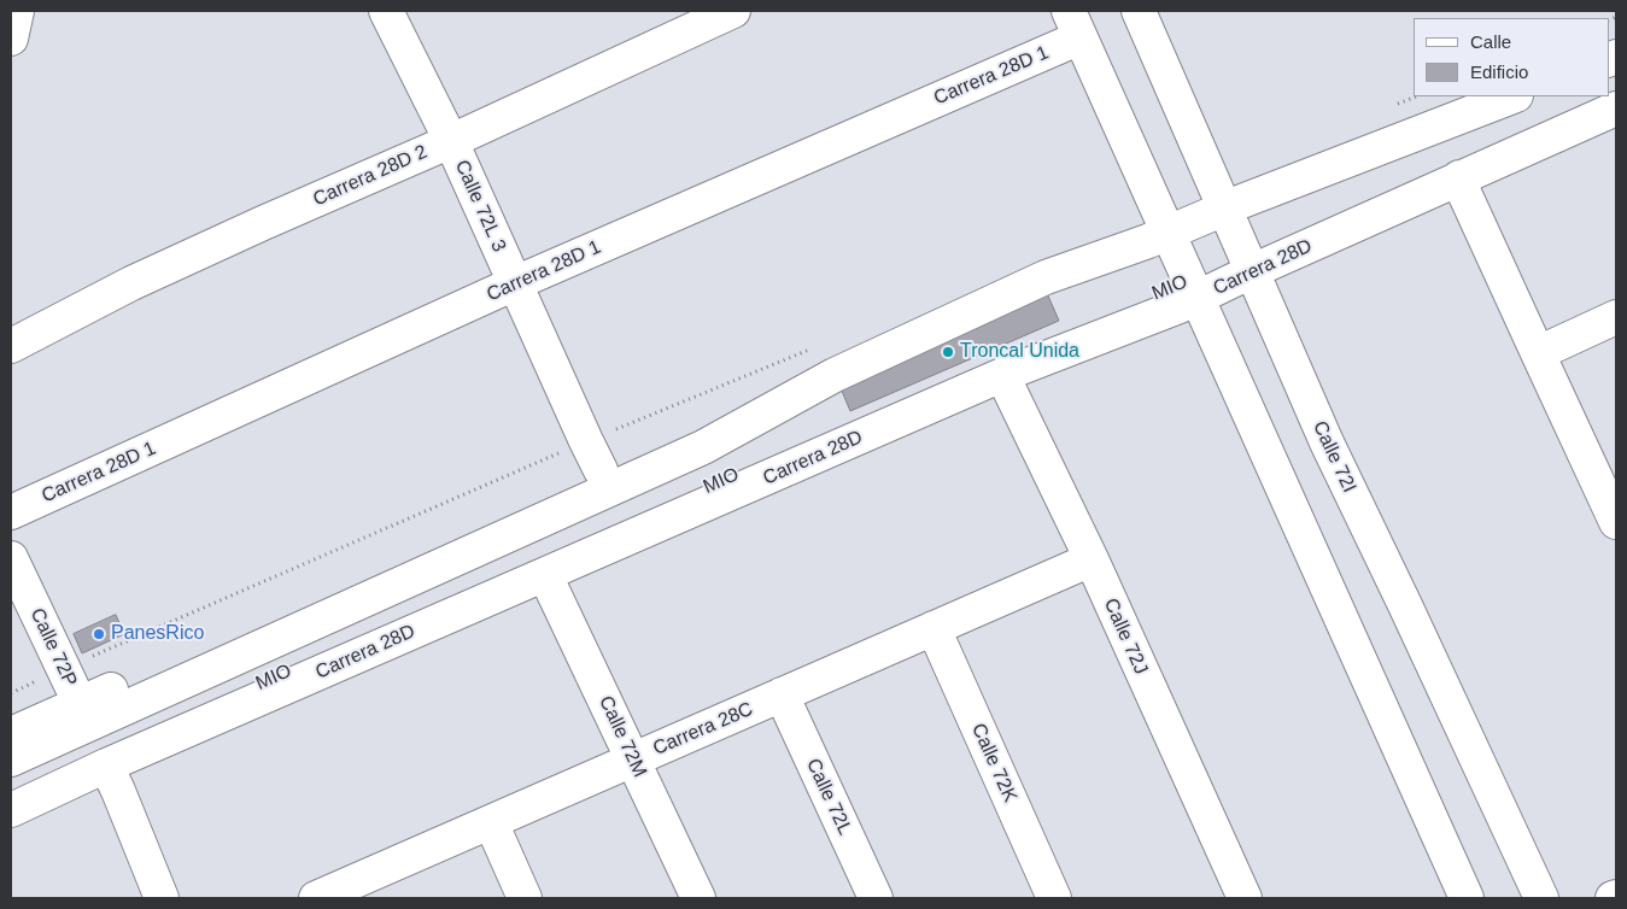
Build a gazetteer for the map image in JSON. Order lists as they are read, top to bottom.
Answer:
{
  "streets": {
    "street": [
      "Carrera 28D 1",
      "Carrera 28D 2",
      "Calle 72L 3",
      "Carrera 28D",
      "MIO",
      "Calle 72I",
      "Calle 72J",
      "Calle 72P",
      "Carrera 28C",
      "Calle 72M",
      "Calle 72K",
      "Calle 72L"
    ]
  },
  "crossings": [
    ["Carrera 28D 1", "Calle 72L 3"],
    ["Carrera 28D 2", "Calle 72L 3"],
    ["Carrera 28D", "MIO"],
    ["Carrera 28D", "Calle 72I"],
    ["Carrera 28D", "Calle 72J"],
    ["Carrera 28D", "Calle 72M"],
    ["Calle 72J", "Carrera 28C"],
    ["Carrera 28C", "Calle 72M"],
    ["Carrera 28C", "Calle 72K"],
    ["Carrera 28C", "Calle 72L"]
  ],
  "places": ["Troncal Unida", "PanesRico"],
  "legend": ["Calle", "Edificio"]
}
